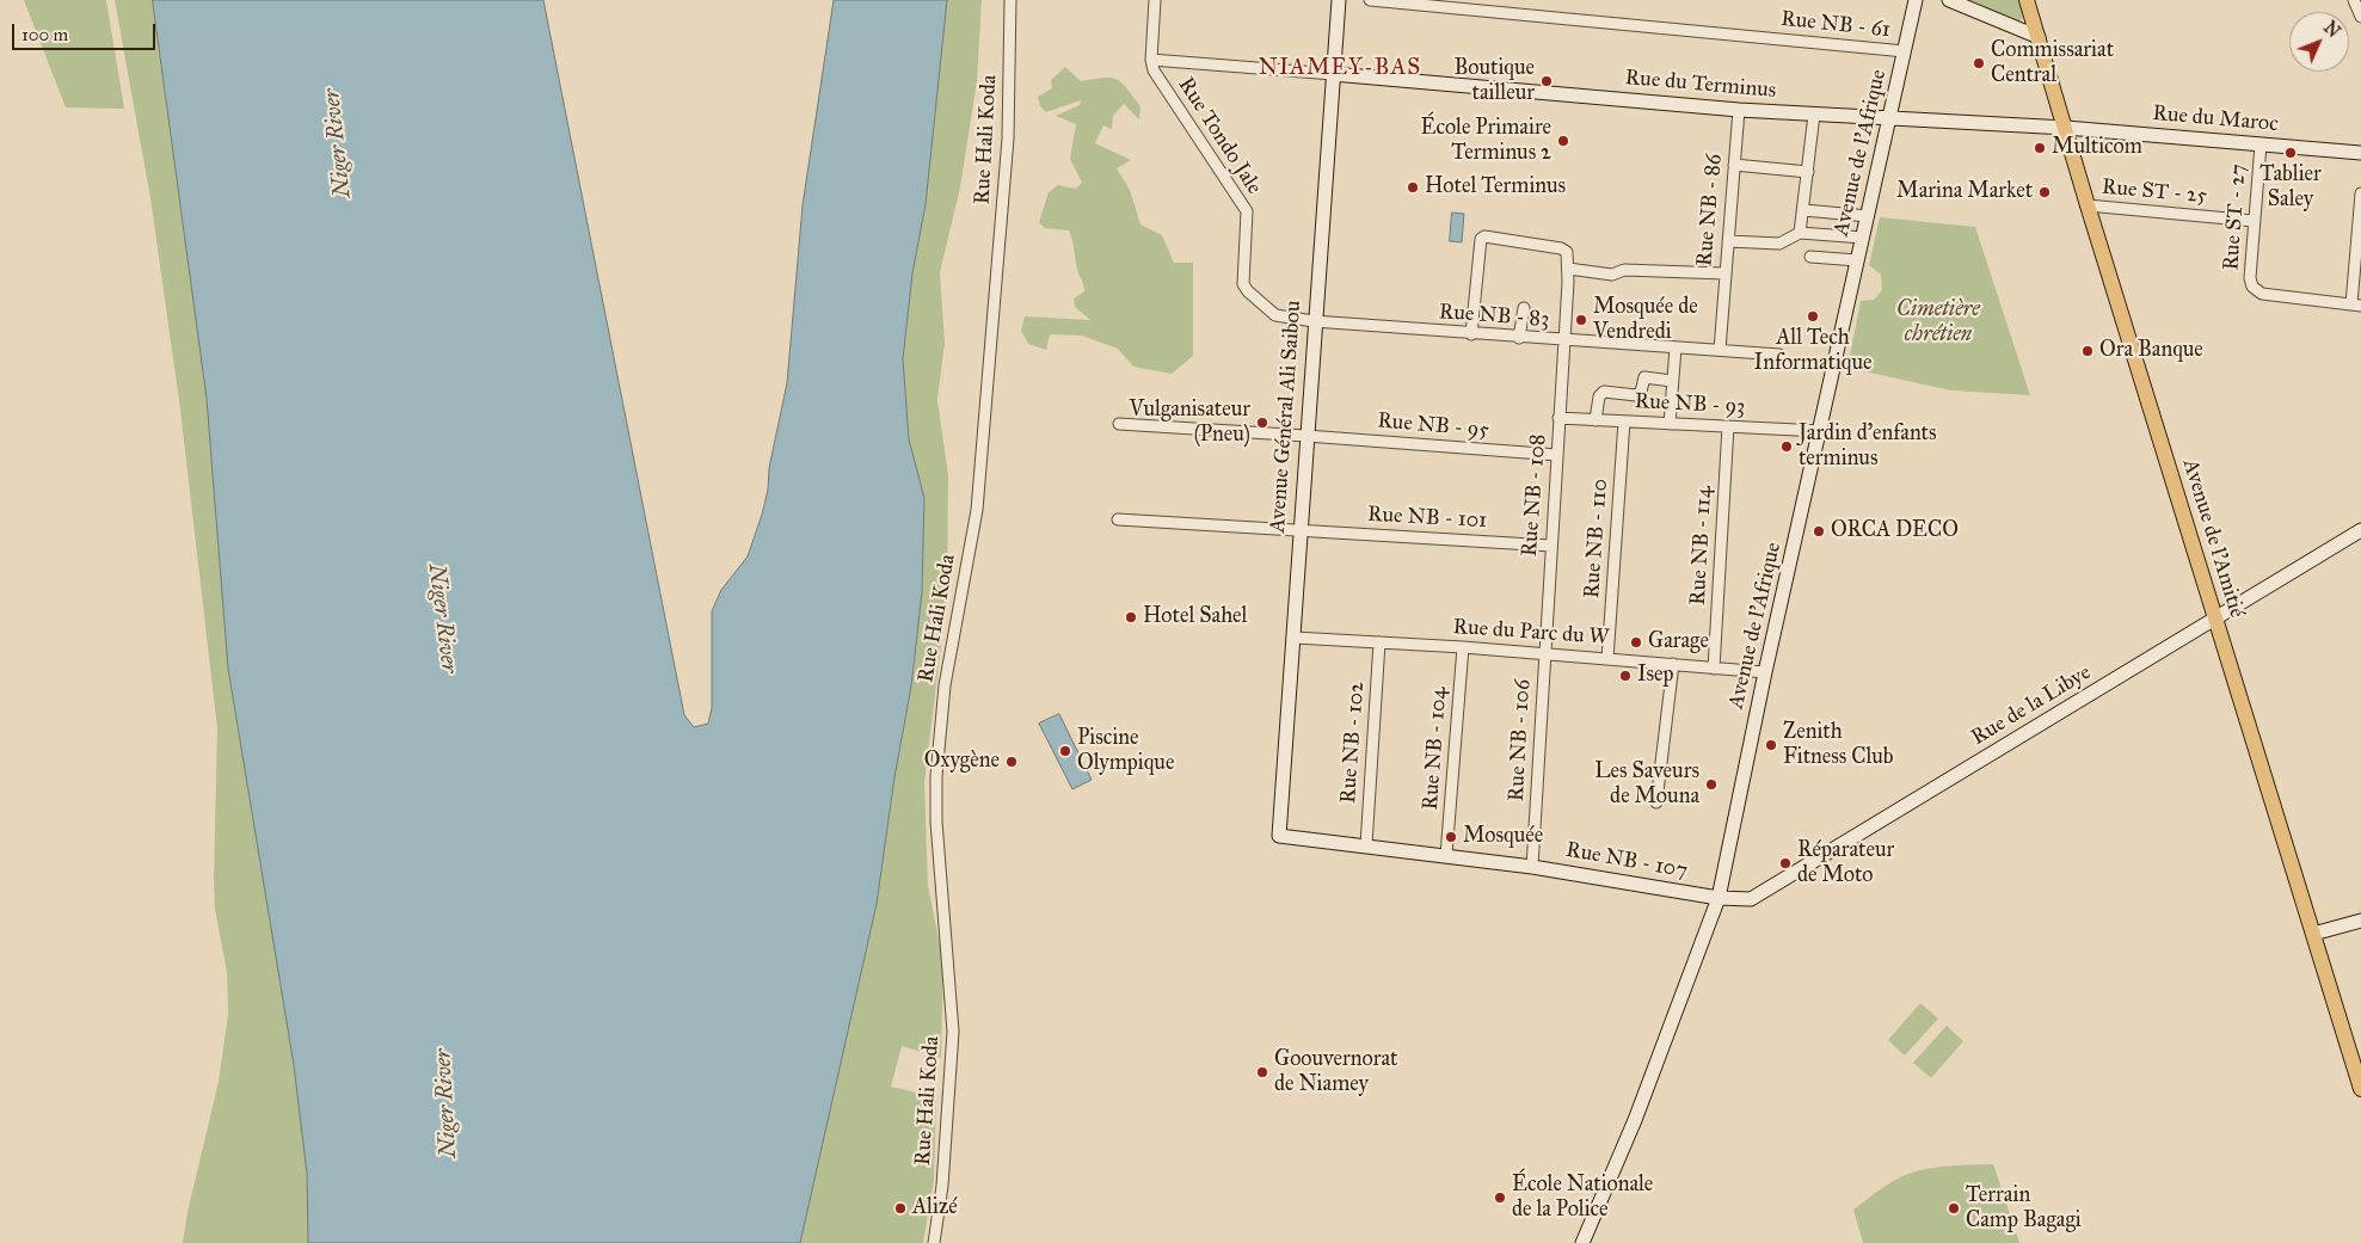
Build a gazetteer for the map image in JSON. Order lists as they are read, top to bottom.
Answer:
{
  "streets": {
    "main road": ["Avenue de l'Amitié"],
    "street": [
      "Rue NB - 61",
      "Rue du Terminus",
      "Rue du Maroc",
      "Rue Tondo Jale",
      "Rue Hali Koda",
      "Avenue de l'Afrique",
      "Rue ST - 25",
      "Rue NB - 86",
      "Rue ST - 27",
      "Rue NB - 83",
      "Rue NB - 93",
      "Avenue Général Ali Saibou",
      "Rue NB - 95",
      "Rue NB - 108",
      "Rue NB - 101",
      "Rue NB - 110",
      "Rue NB - 114",
      "Rue du Parc du W",
      "Rue de la Libye",
      "Rue NB - 106",
      "Rue NB - 102",
      "Rue NB - 104",
      "Rue NB - 107"
    ]
  },
  "crossings": [
    ["Rue NB - 61", "Avenue de l'Afrique"],
    ["Rue du Terminus", "Rue du Maroc"],
    ["Rue du Terminus", "Avenue de l'Afrique"],
    ["Rue du Terminus", "Rue NB - 86"],
    ["Rue du Terminus", "Avenue Général Ali Saibou"],
    ["Rue du Terminus", "Avenue de l'Amitié"],
    ["Rue du Maroc", "Rue ST - 27"],
    ["Rue du Maroc", "Avenue de l'Amitié"],
    ["Rue Tondo Jale", "Rue NB - 83"],
    ["Rue Tondo Jale", "Avenue Général Ali Saibou"],
    ["Avenue de l'Afrique", "Rue NB - 93"],
    ["Avenue de l'Afrique", "Rue du Parc du W"],
    ["Avenue de l'Afrique", "Rue de la Libye"],
    ["Avenue de l'Afrique", "Rue NB - 107"],
    ["Rue ST - 25", "Rue ST - 27"],
    ["Rue ST - 25", "Avenue de l'Amitié"],
    ["Rue NB - 86", "Rue NB - 83"],
    ["Rue NB - 83", "Avenue Général Ali Saibou"],
    ["Rue NB - 83", "Rue NB - 108"],
    ["Rue NB - 93", "Rue NB - 108"],
    ["Rue NB - 93", "Rue NB - 110"],
    ["Rue NB - 93", "Rue NB - 114"],
    ["Avenue Général Ali Saibou", "Rue NB - 95"],
    ["Avenue Général Ali Saibou", "Rue NB - 101"],
    ["Avenue Général Ali Saibou", "Rue du Parc du W"],
    ["Avenue Général Ali Saibou", "Rue NB - 107"],
    ["Rue NB - 95", "Rue NB - 108"],
    ["Rue NB - 108", "Rue NB - 101"],
    ["Rue NB - 108", "Rue du Parc du W"],
    ["Rue NB - 108", "Rue NB - 106"],
    ["Rue NB - 110", "Rue du Parc du W"],
    ["Avenue de l'Amitié", "Rue de la Libye"],
    ["Rue NB - 114", "Rue du Parc du W"],
    ["Rue du Parc du W", "Rue NB - 106"],
    ["Rue du Parc du W", "Rue NB - 102"],
    ["Rue du Parc du W", "Rue NB - 104"],
    ["Rue de la Libye", "Rue NB - 107"],
    ["Rue NB - 106", "Rue NB - 107"],
    ["Rue NB - 102", "Rue NB - 107"],
    ["Rue NB - 104", "Rue NB - 107"]
  ],
  "districts": ["NIAMEY-BAS"],
  "water": ["Niger River"],
  "parks": ["Cimetière chrétien"],
  "places": [
    "Commissariat Central",
    "Boutique tailleur",
    "École Primaire Terminus 2",
    "Multicom",
    "Tablier Saley",
    "Hotel Terminus",
    "Marina Market",
    "All Tech Informatique",
    "Mosquée de Vendredi",
    "Ora Banque",
    "Vulganisateur (Pneu)",
    "Jardin d'enfants terminus",
    "ORCA DECO",
    "Hotel Sahel",
    "Garage",
    "Isep",
    "Zenith Fitness Club",
    "Piscine Olympique",
    "Oxygène",
    "Les Saveurs de Mouna",
    "Mosquée",
    "Réparateur de Moto",
    "Goouvernorat de Niamey",
    "École Nationale de la Police",
    "Alizé",
    "Terrain Camp Bagagi"
  ],
  "scale_bar": "100 m",
  "north": "top right"
}
